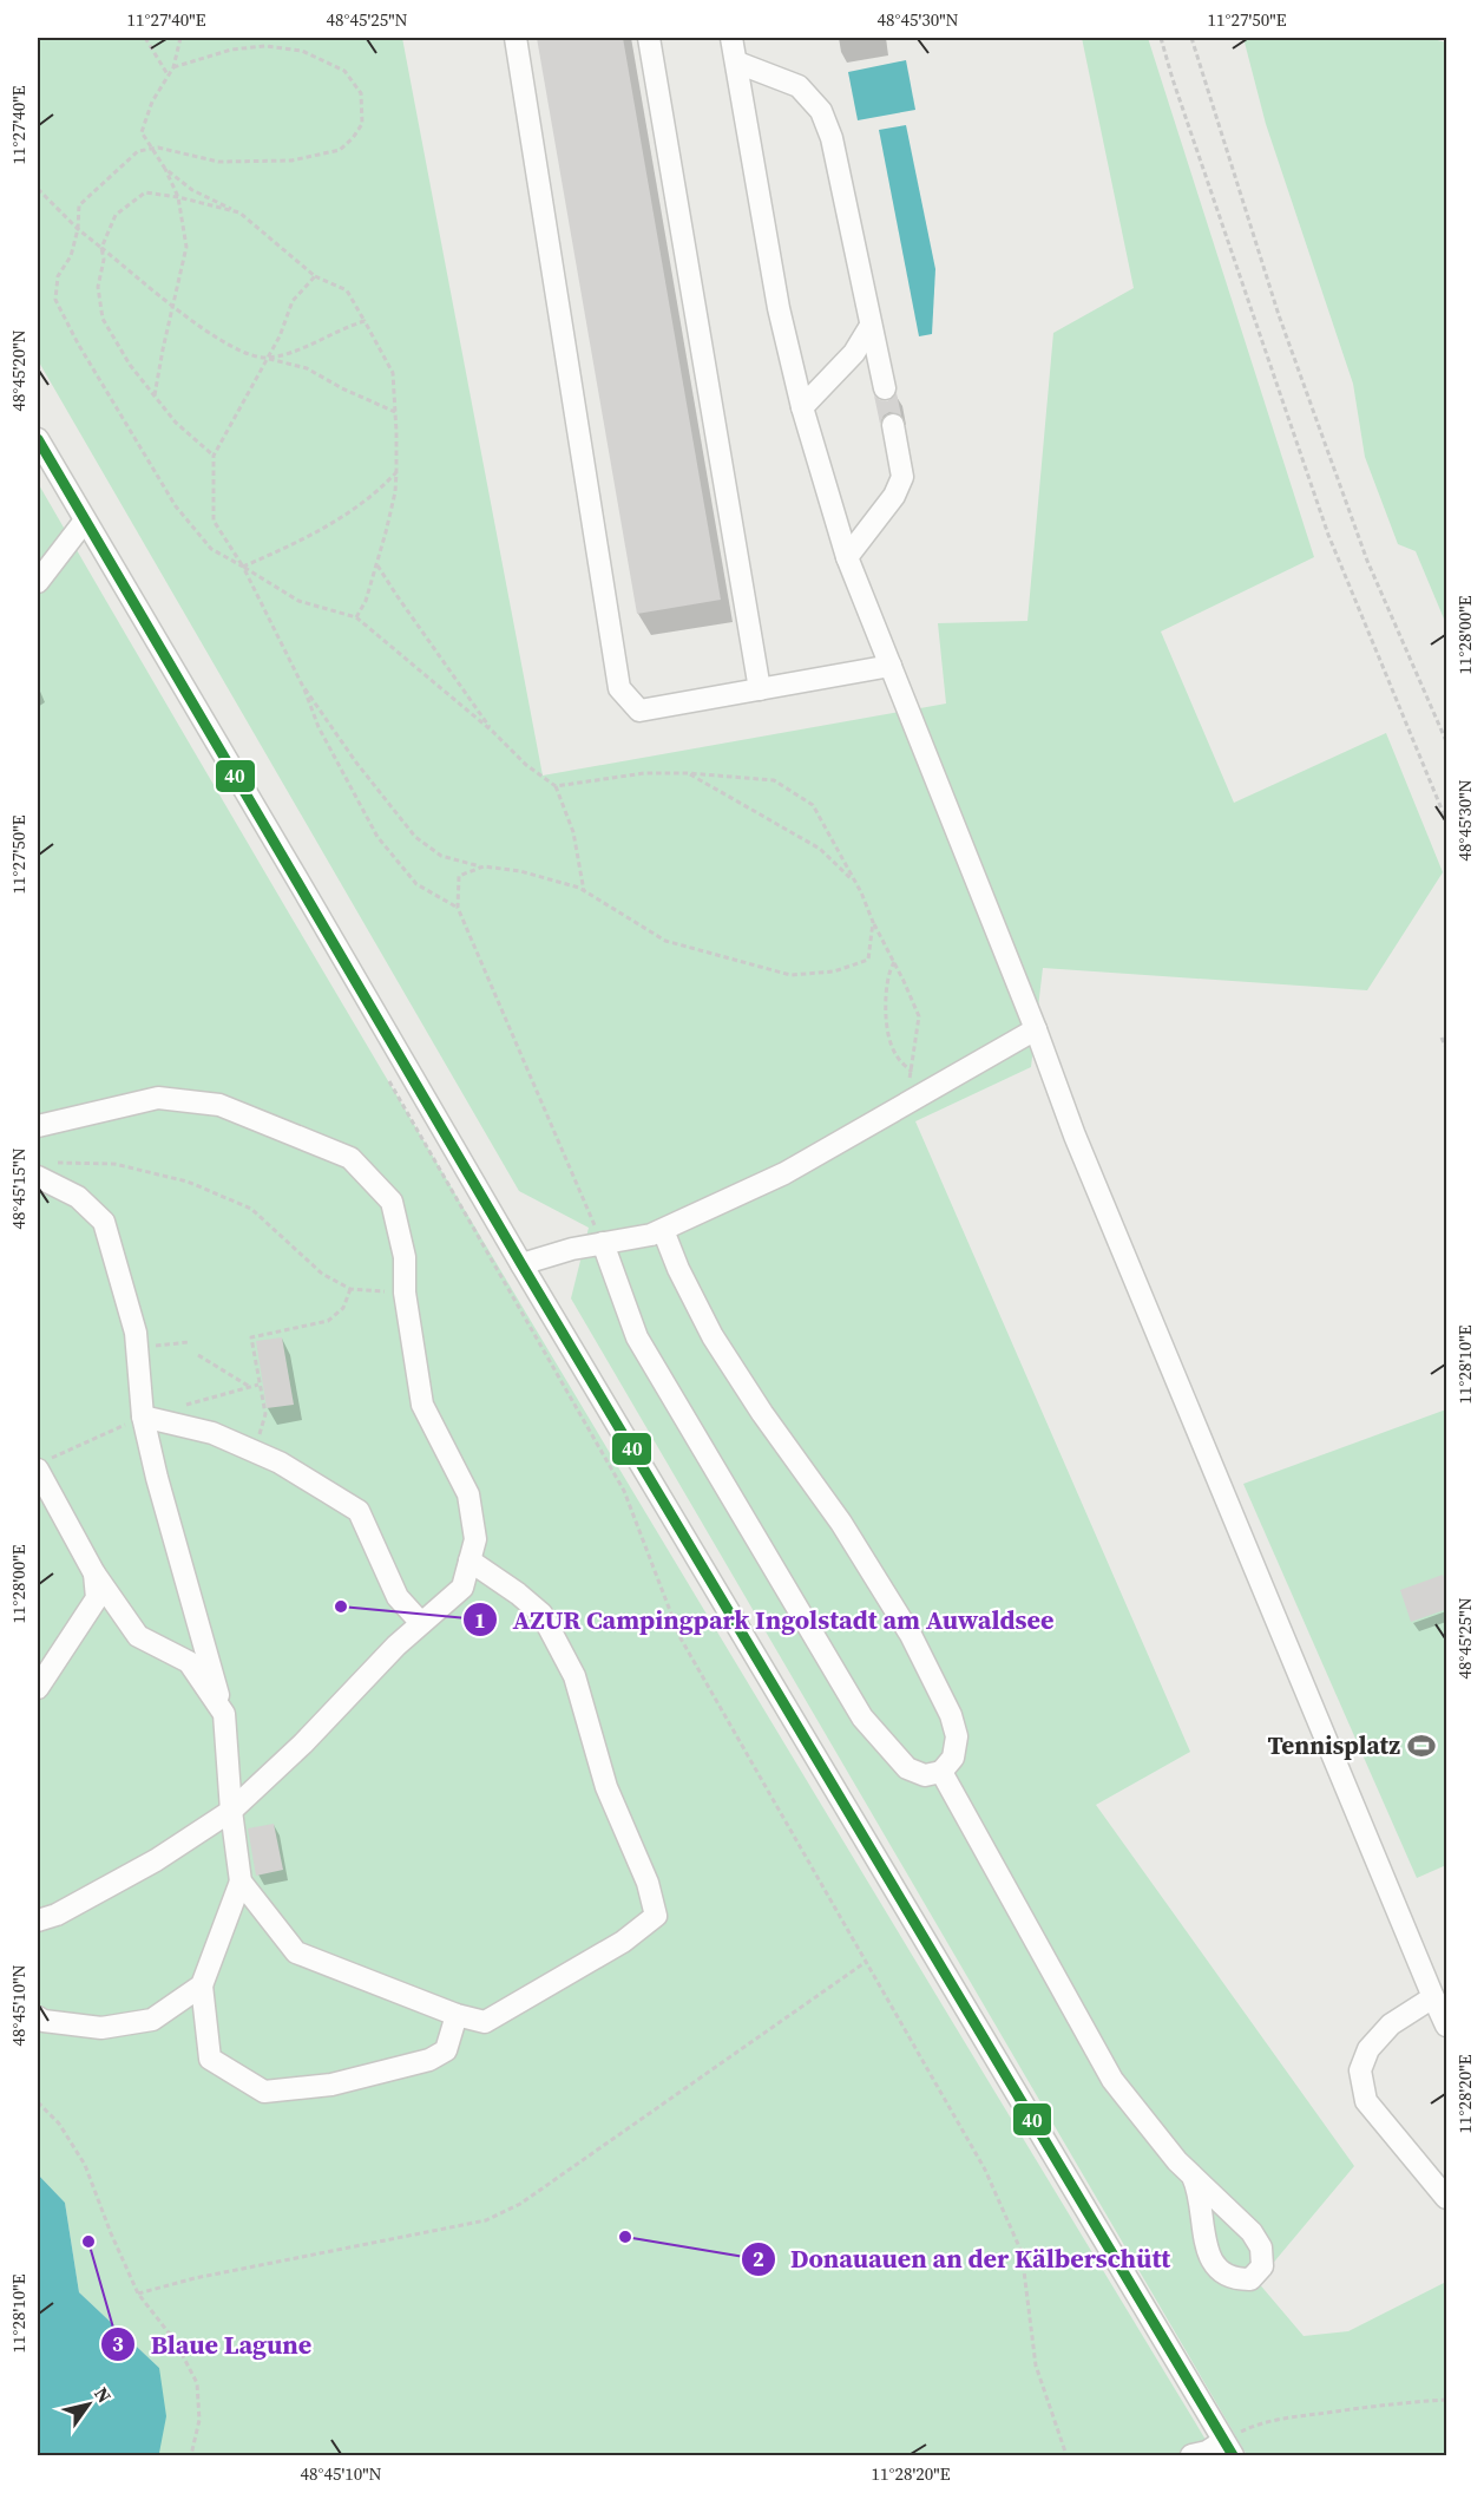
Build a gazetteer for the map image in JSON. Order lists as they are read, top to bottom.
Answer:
{
  "places": {
    "other": ["AZUR Campingpark Ingolstadt am Auwaldsee", "Donauauen an der Kälberschütt", "Blaue Lagune"],
    "sports": ["Tennisplatz"]
  },
  "lines": ["transit line 40"],
  "north": "top right",
  "coordinates": [
    "11°27'40\"E",
    "48°45'25\"N",
    "48°45'30\"N",
    "11°27'50\"E",
    "48°45'20\"N",
    "11°28'00\"E",
    "48°45'15\"N",
    "11°28'10\"E",
    "48°45'10\"N",
    "11°28'20\"E"
  ]
}
